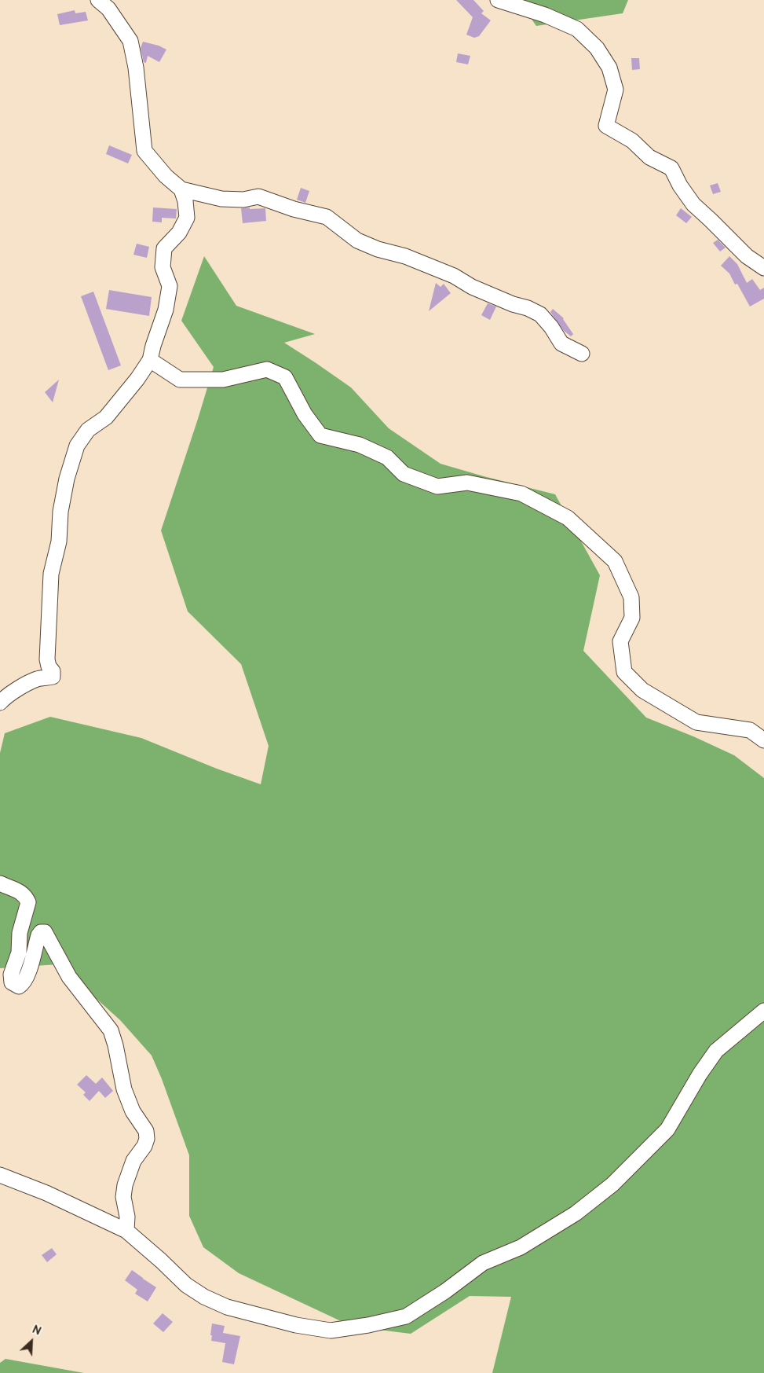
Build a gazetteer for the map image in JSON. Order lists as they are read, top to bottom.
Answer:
{
  "north": "top right"
}
